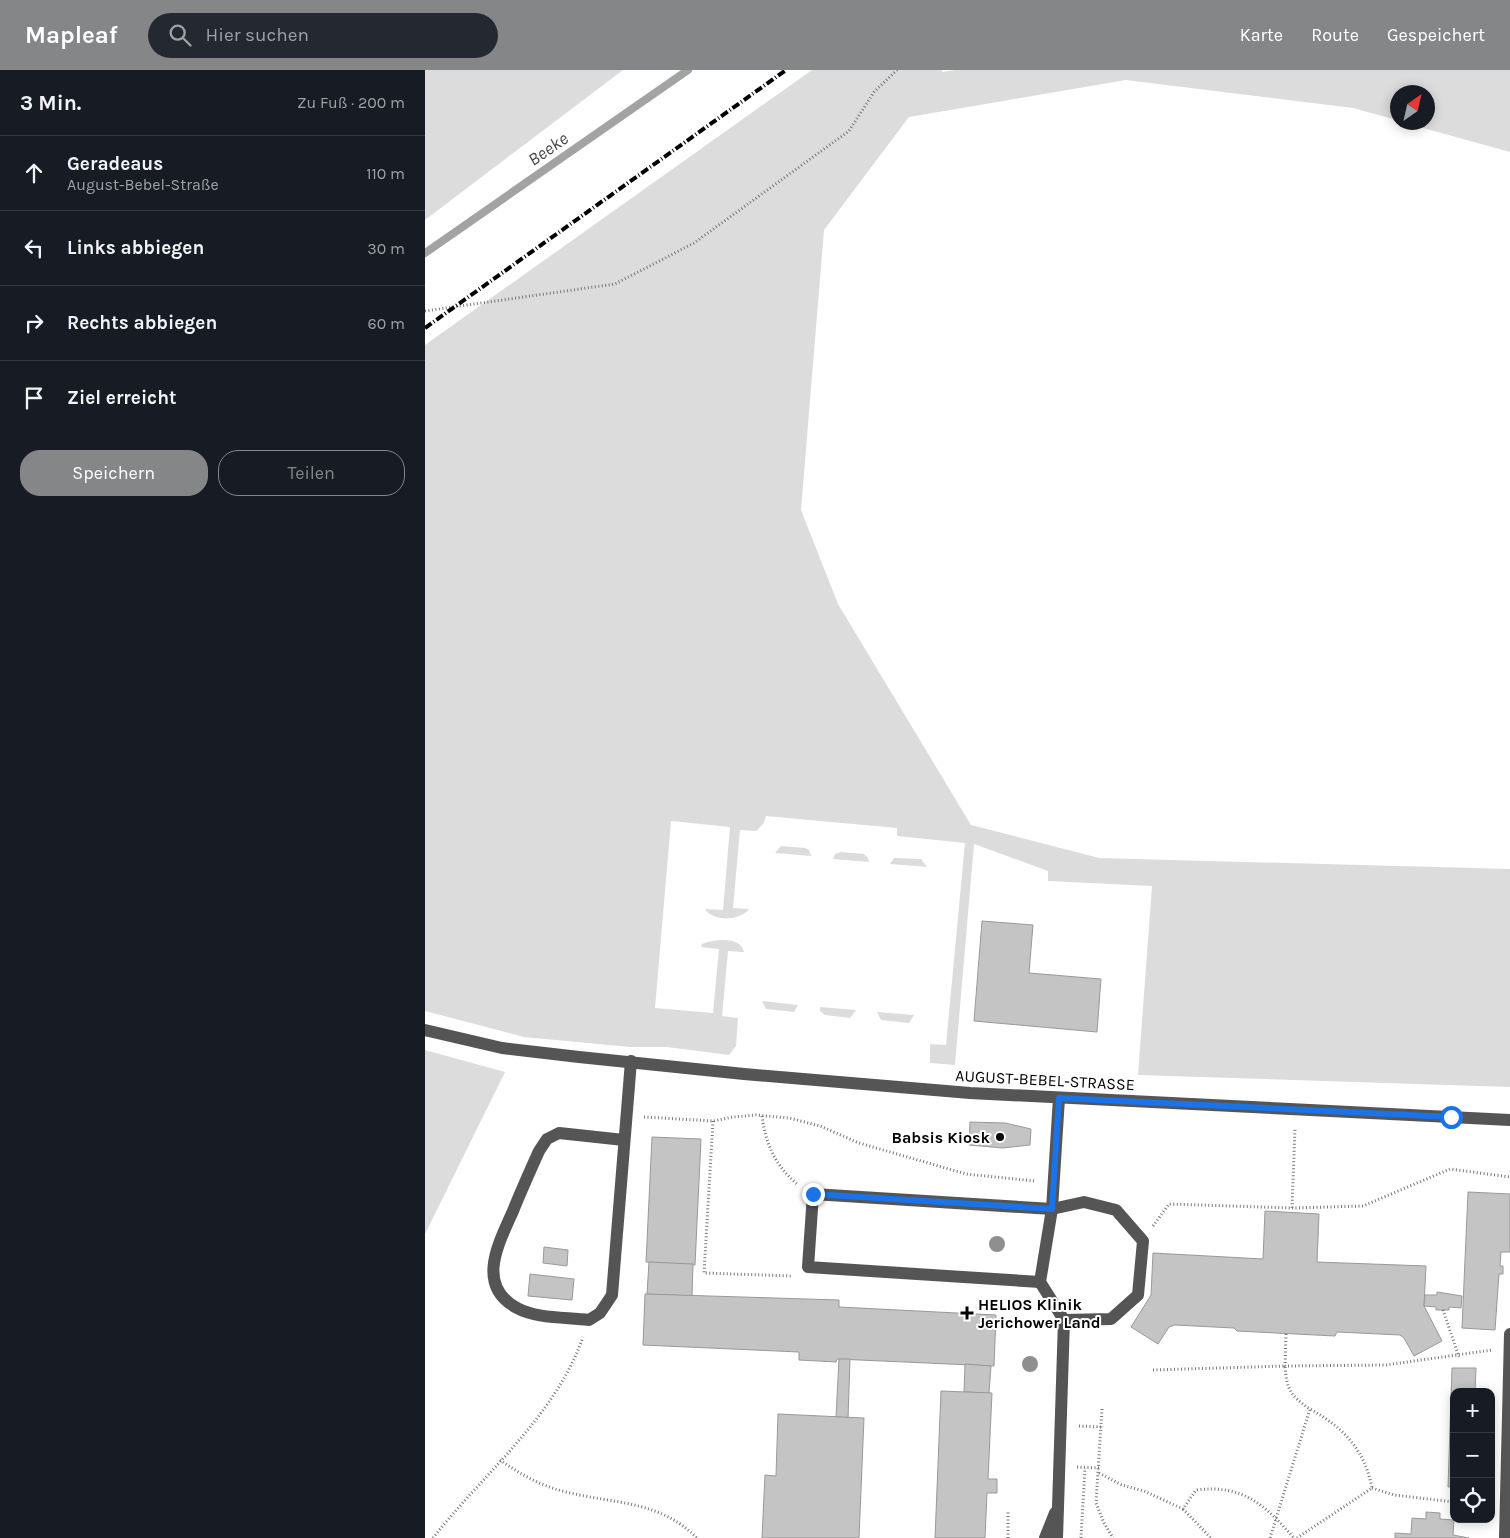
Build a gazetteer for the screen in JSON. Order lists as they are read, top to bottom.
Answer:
{
  "streets": {
    "street": ["AUGUST-BEBEL-STRASSE"]
  },
  "water": ["Beeke"],
  "places": {
    "other": ["Babsis Kiosk"],
    "health": ["HELIOS Klinik Jerichower Land"]
  },
  "north": "top right",
  "page": {
    "header": "Mapleaf",
    "search": "Hier suchen",
    "nav": ["Karte", "Route", "Gespeichert"],
    "heading": ["3 Min.", "Zu Fuß · 200 m"],
    "list": [
      ["Geradeaus", "August-Bebel-Straße", "110 m"],
      ["Links abbiegen", "30 m"],
      ["Rechts abbiegen", "60 m"],
      "Ziel erreicht"
    ],
    "buttons": ["Speichern", "Teilen"],
    "map_buttons": ["+", "−"]
  }
}
